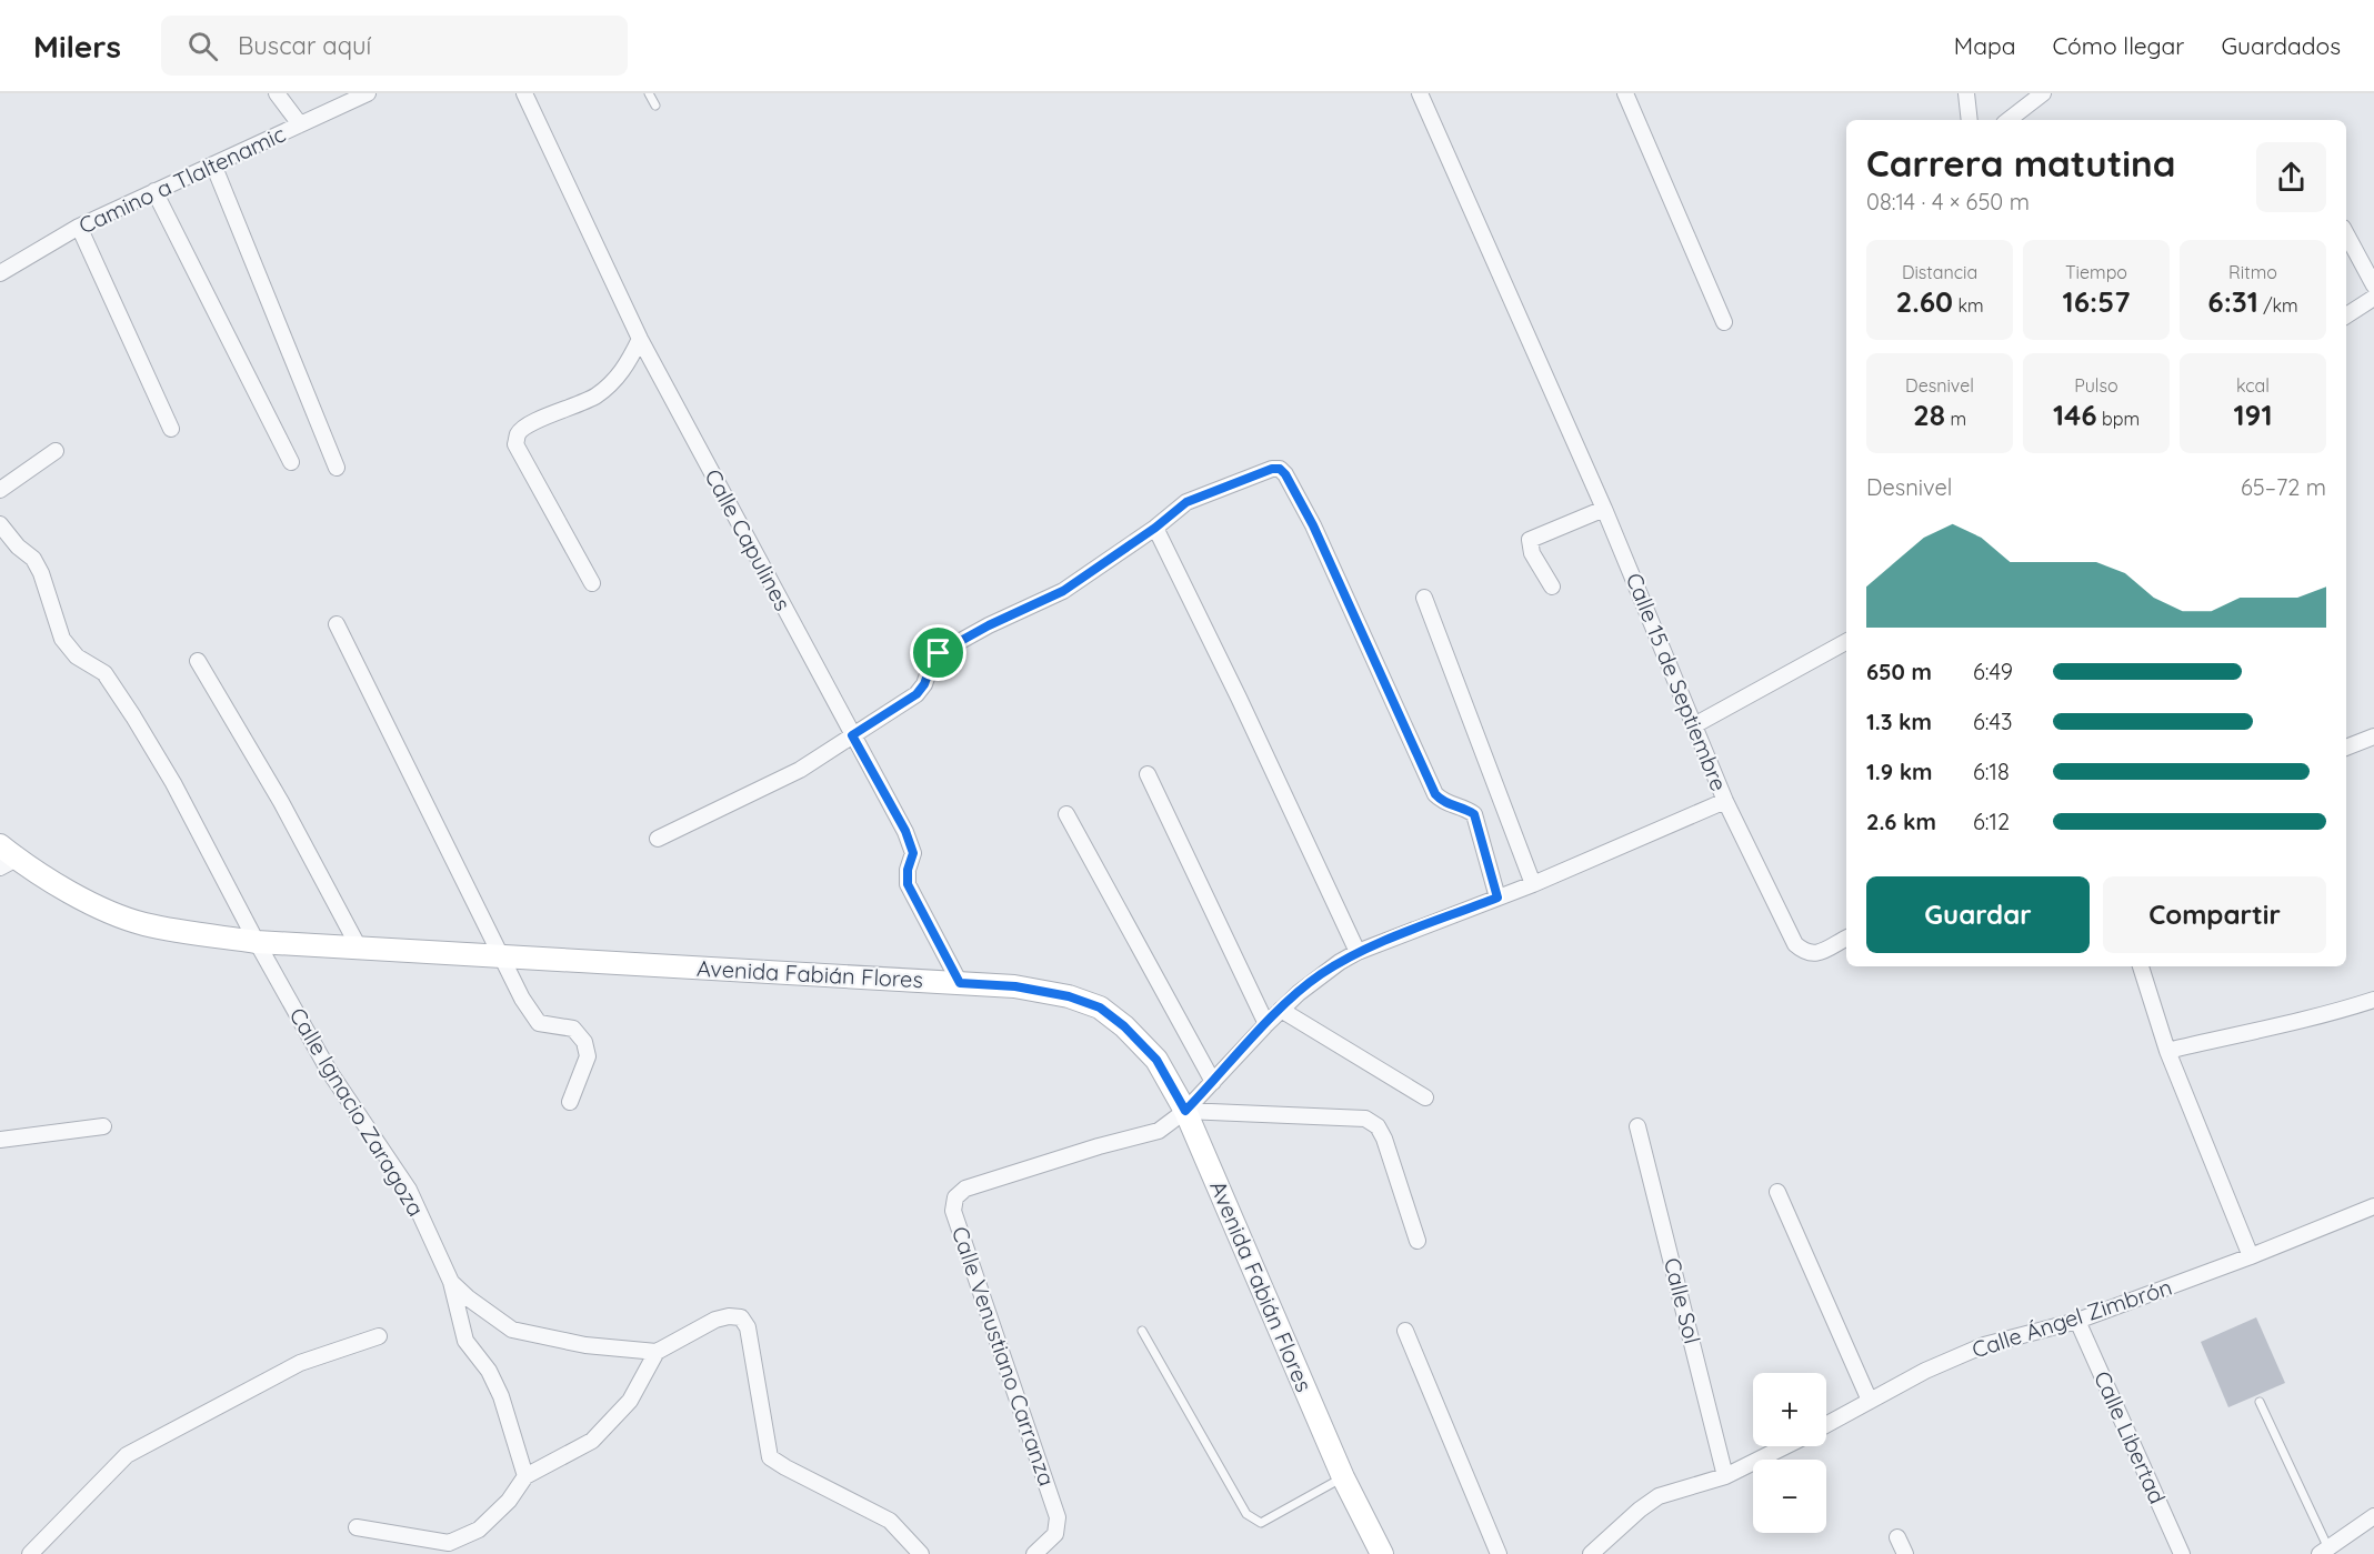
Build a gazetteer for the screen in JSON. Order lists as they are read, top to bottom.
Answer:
{
  "streets": {
    "main road": ["Avenida Fabián Flores"],
    "street": [
      "Camino a Tlaltenamic",
      "Calle Capulines",
      "Calle 15 de Septiembre",
      "Calle Ignacio Zaragoza",
      "Calle Sol",
      "Calle Ángel Zimbrón",
      "Calle Venustiano Carranza",
      "Calle Libertad"
    ]
  },
  "crossings": [
    ["Calle Capulines", "Avenida Fabián Flores"],
    ["Calle 15 de Septiembre", "Avenida Fabián Flores"],
    ["Calle 15 de Septiembre", "Calle Venustiano Carranza"],
    ["Avenida Fabián Flores", "Calle Ignacio Zaragoza"],
    ["Avenida Fabián Flores", "Calle Venustiano Carranza"],
    ["Calle Ángel Zimbrón", "Calle Libertad"]
  ],
  "page": {
    "header": "Milers",
    "search": "Buscar aquí",
    "nav": ["Mapa", "Cómo llegar", "Guardados"],
    "heading": ["Carrera matutina", "08:14 · 4 × 650 m"],
    "stats": [
      ["Distancia", "2.60 km"],
      ["Tiempo", "16:57"],
      ["Ritmo", "6:31 /km"],
      ["Desnivel", "28 m"],
      ["Pulso", "146 bpm"],
      ["kcal", "191"]
    ],
    "chart": ["Desnivel", "65–72 m"],
    "list": [
      {
        "name": "650 m",
        "note": "6:49"
      },
      {
        "name": "1.3 km",
        "note": "6:43"
      },
      {
        "name": "1.9 km",
        "note": "6:18"
      },
      {
        "name": "2.6 km",
        "note": "6:12"
      }
    ],
    "buttons": ["Guardar", "Compartir"],
    "map_buttons": ["+", "−"]
  }
}
